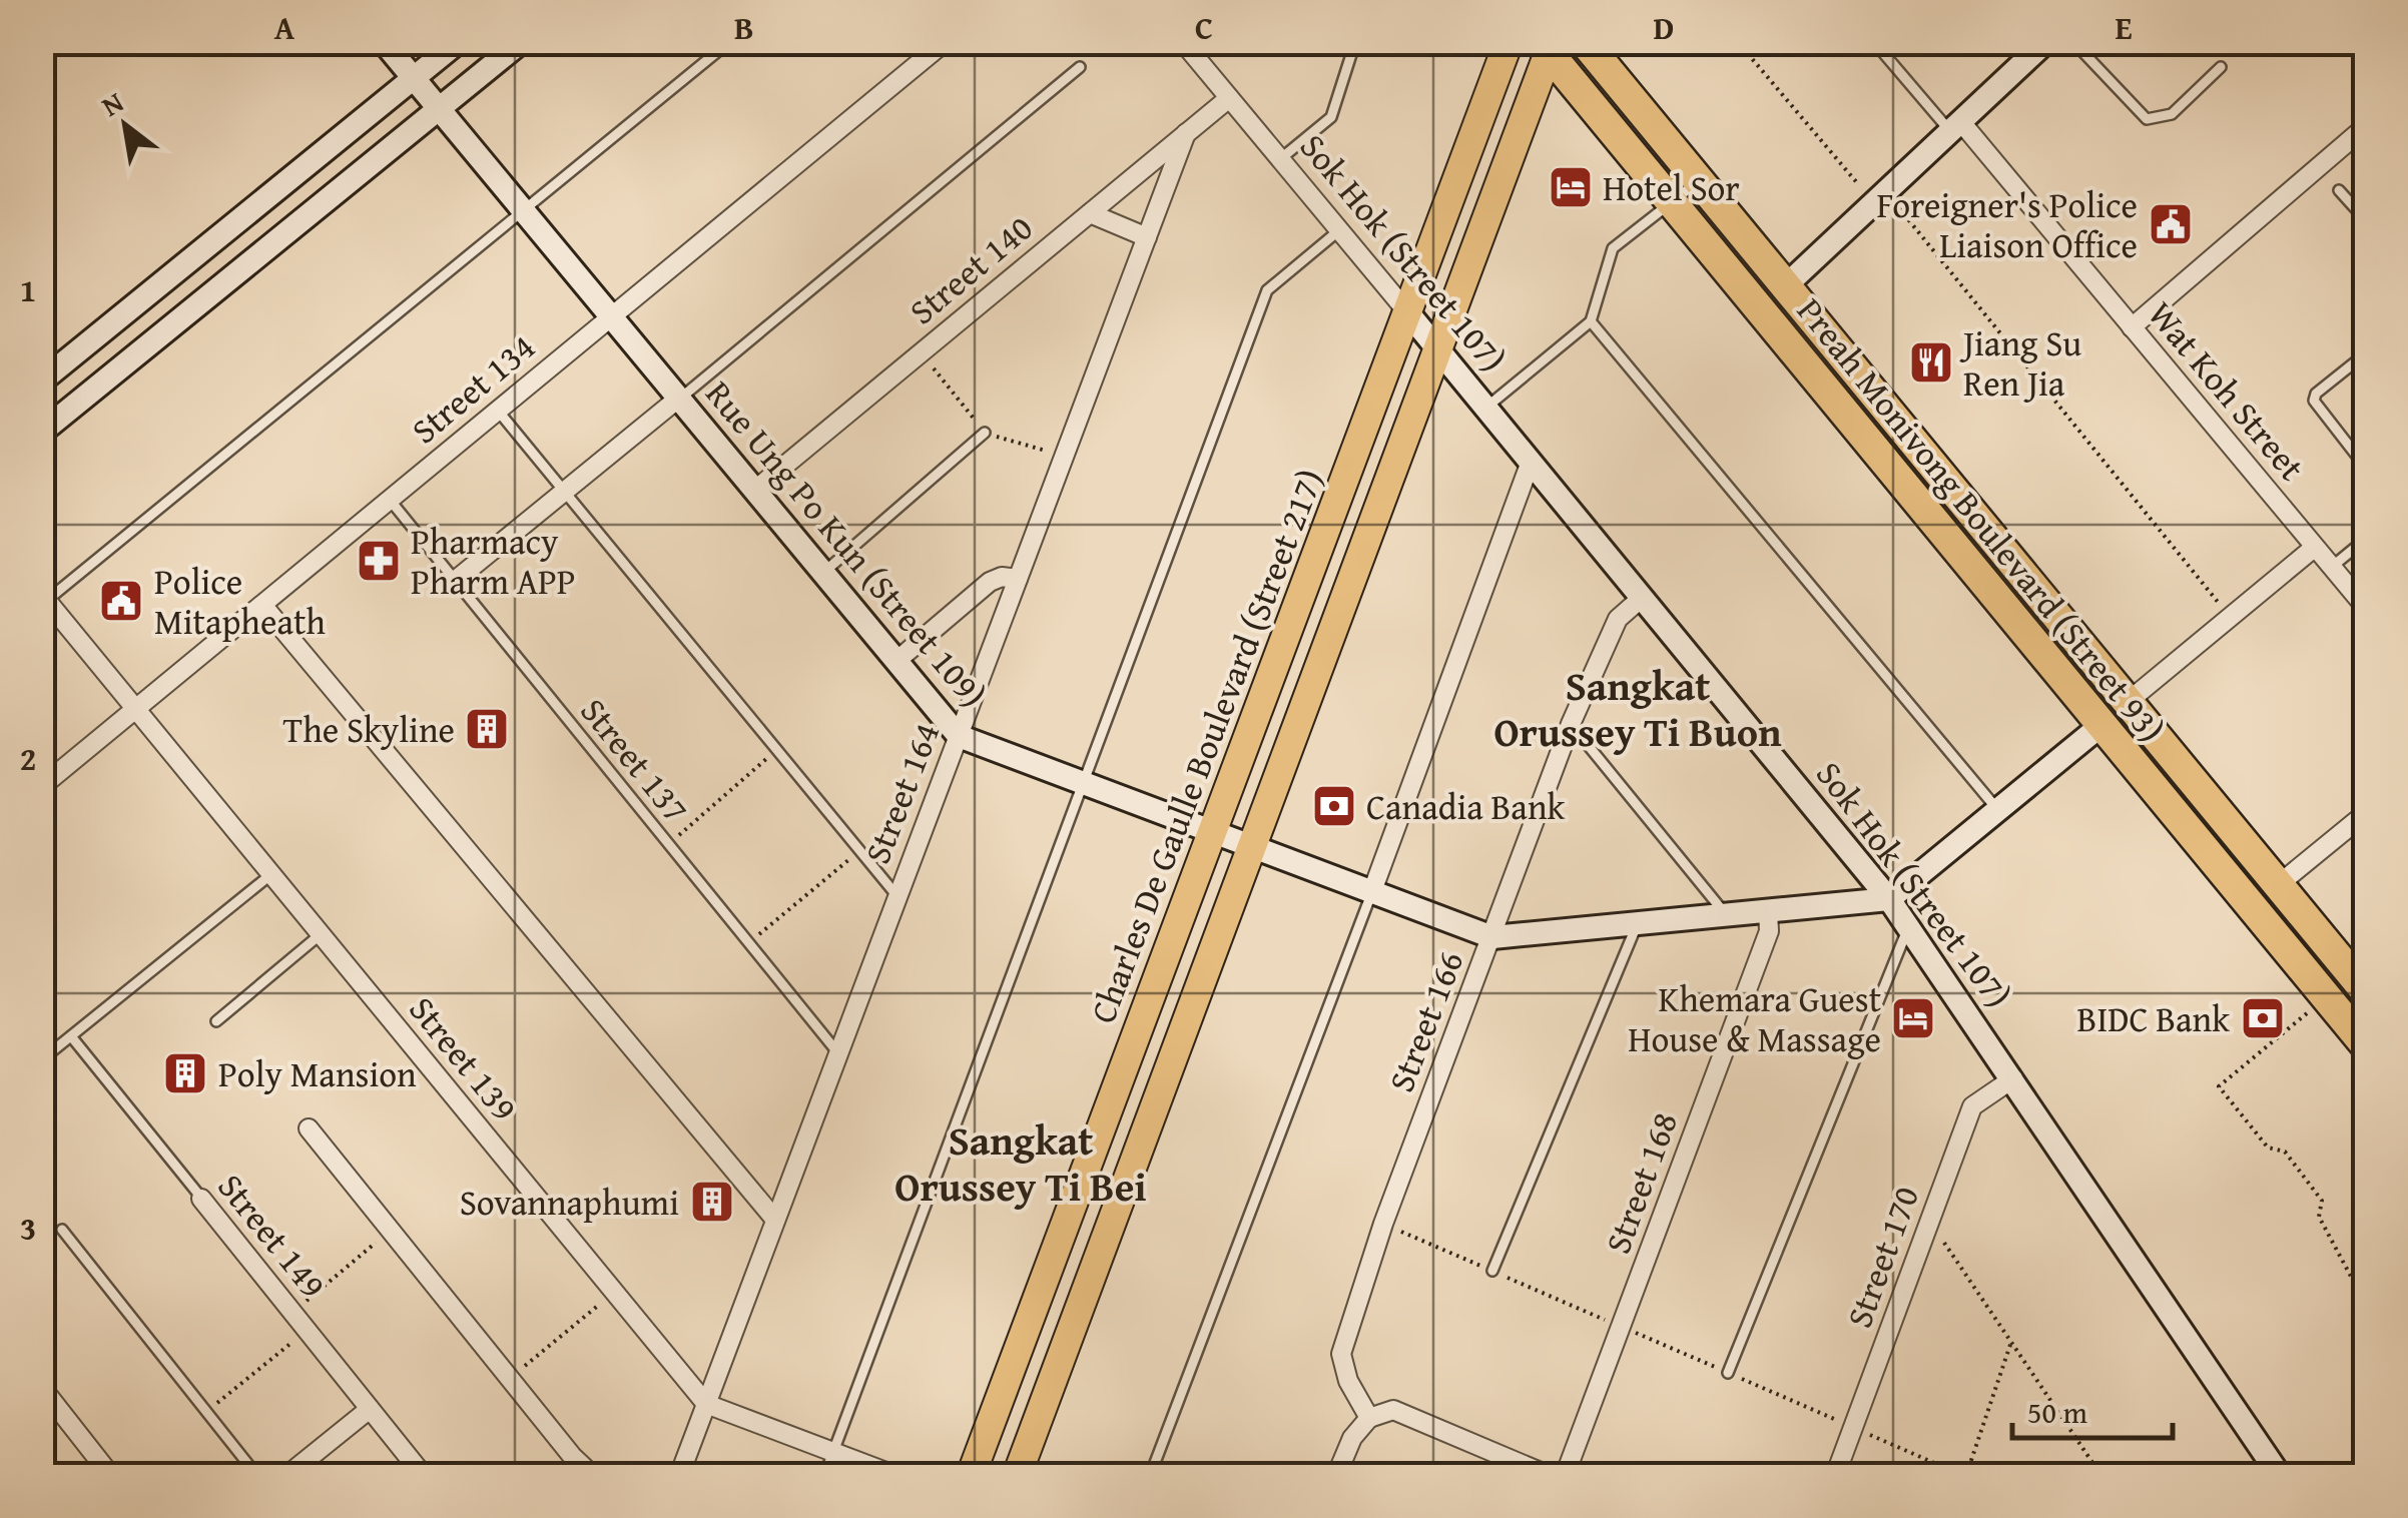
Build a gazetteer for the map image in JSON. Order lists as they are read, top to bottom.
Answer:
{
  "streets": {
    "highway": ["Preah Monivong Boulevard (Street 93)"],
    "main road": ["Charles De Gaulle Boulevard (Street 217)"],
    "street": [
      "Sok Hok (Street 107)",
      "Street 140",
      "Street 134",
      "Wat Koh Street",
      "Rue Ung Po Kun (Street 109)",
      "Street 164",
      "Street 166",
      "Street 139",
      "Street 168",
      "Street 149",
      "Street 170"
    ],
    "lane": ["Street 137"]
  },
  "crossings": [
    ["Sok Hok (Street 107)", "Street 140"],
    ["Sok Hok (Street 107)", "Rue Ung Po Kun (Street 109)"],
    ["Sok Hok (Street 107)", "Charles De Gaulle Boulevard (Street 217)"],
    ["Sok Hok (Street 107)", "Street 166"],
    ["Sok Hok (Street 107)", "Street 170"],
    ["Street 140", "Rue Ung Po Kun (Street 109)"],
    ["Street 140", "Street 164"],
    ["Street 134", "Rue Ung Po Kun (Street 109)"],
    ["Street 134", "Street 137"],
    ["Street 134", "Street 139"],
    ["Rue Ung Po Kun (Street 109)", "Charles De Gaulle Boulevard (Street 217)"],
    ["Rue Ung Po Kun (Street 109)", "Street 164"],
    ["Rue Ung Po Kun (Street 109)", "Street 166"],
    ["Rue Ung Po Kun (Street 109)", "Street 168"],
    ["Street 137", "Street 164"],
    ["Street 164", "Street 139"]
  ],
  "districts": ["Sangkat Orussey Ti Buon", "Sangkat Orussey Ti Bei"],
  "places": {
    "hotel": ["Hotel Sor", "Khemara Guest House & Massage"],
    "public building": ["Foreigner's Police Liaison Office", "Police Mitapheath"],
    "restaurant": ["Jiang Su Ren Jia"],
    "pharmacy": ["Pharmacy Pharm APP"],
    "building": ["The Skyline", "Poly Mansion", "Sovannaphumi"],
    "bank": ["Canadia Bank", "BIDC Bank"]
  },
  "scale_bar": "50 m",
  "north": "top left",
  "grid": {
    "columns": [
      "A",
      "B",
      "C",
      "D",
      "E"
    ],
    "rows": ["1", "2", "3"]
  }
}
